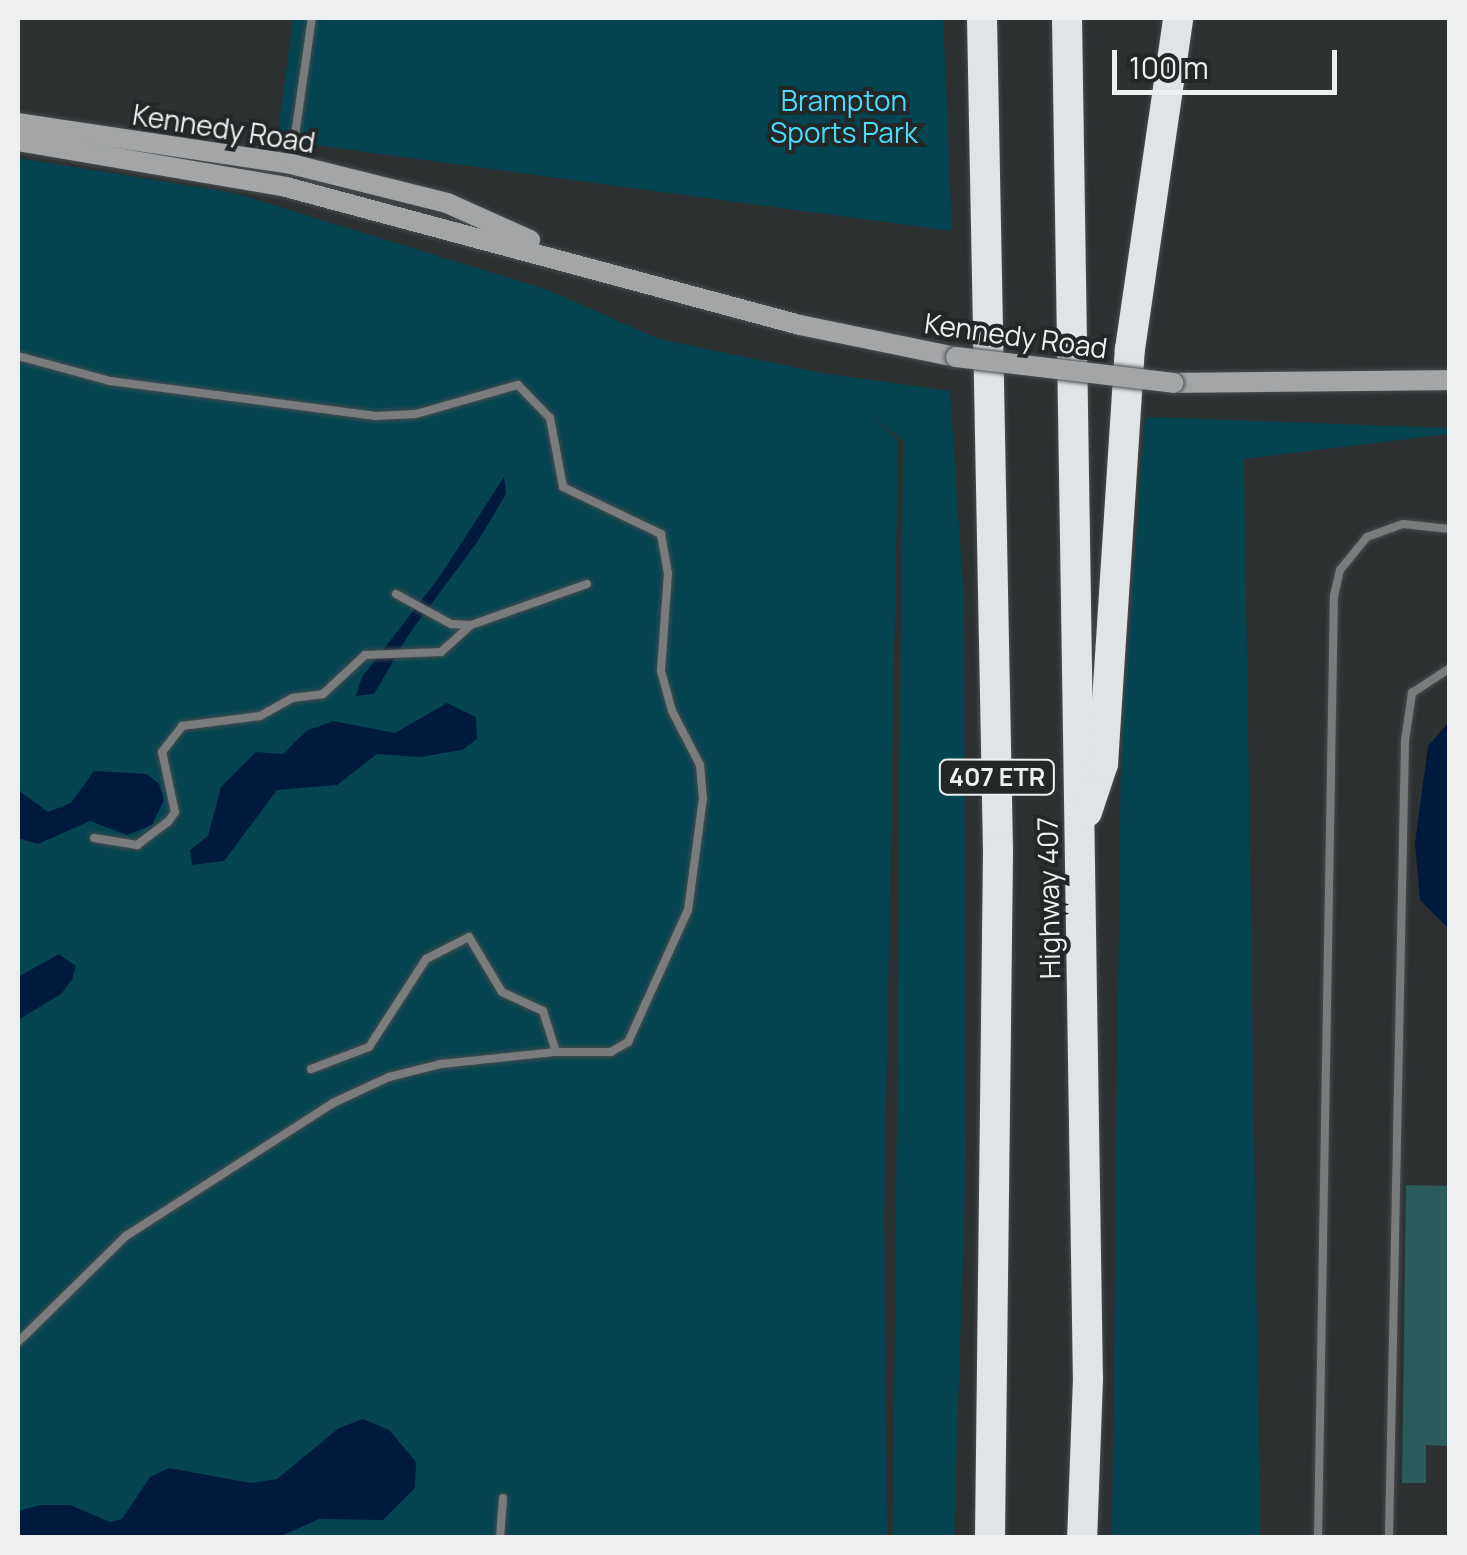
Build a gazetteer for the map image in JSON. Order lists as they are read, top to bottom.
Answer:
{
  "streets": {
    "highway": ["407 ETR", "Highway 407"],
    "main road": ["Kennedy Road"]
  },
  "parks": ["Brampton Sports Park"],
  "scale_bar": "100 m"
}
